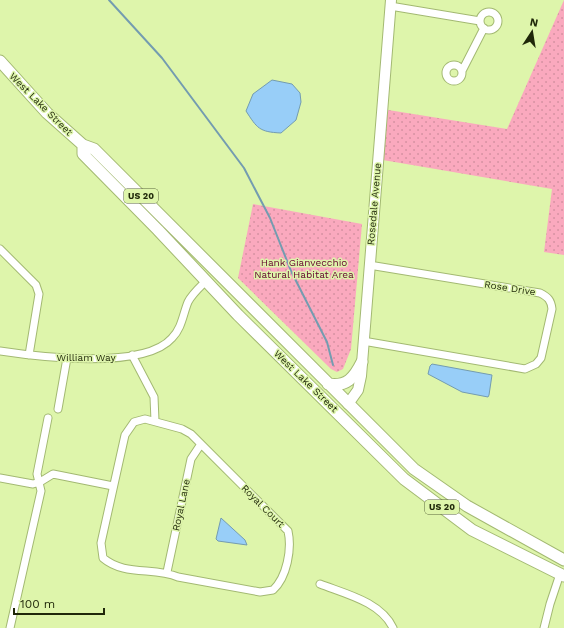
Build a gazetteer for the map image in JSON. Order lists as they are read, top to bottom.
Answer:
{
  "streets": {
    "main road": ["West Lake Street", "US 20"],
    "street": [
      "Rosedale Avenue",
      "Rose Drive",
      "William Way",
      "Royal Lane",
      "Royal Court"
    ]
  },
  "crossings": [
    ["West Lake Street", "Rosedale Avenue"],
    ["West Lake Street", "William Way"],
    ["Rosedale Avenue", "Rose Drive"],
    ["Royal Lane", "Royal Court"]
  ],
  "parks": ["Hank Gianvecchio Natural Habitat Area"],
  "scale_bar": "100 m",
  "north": "top"
}
